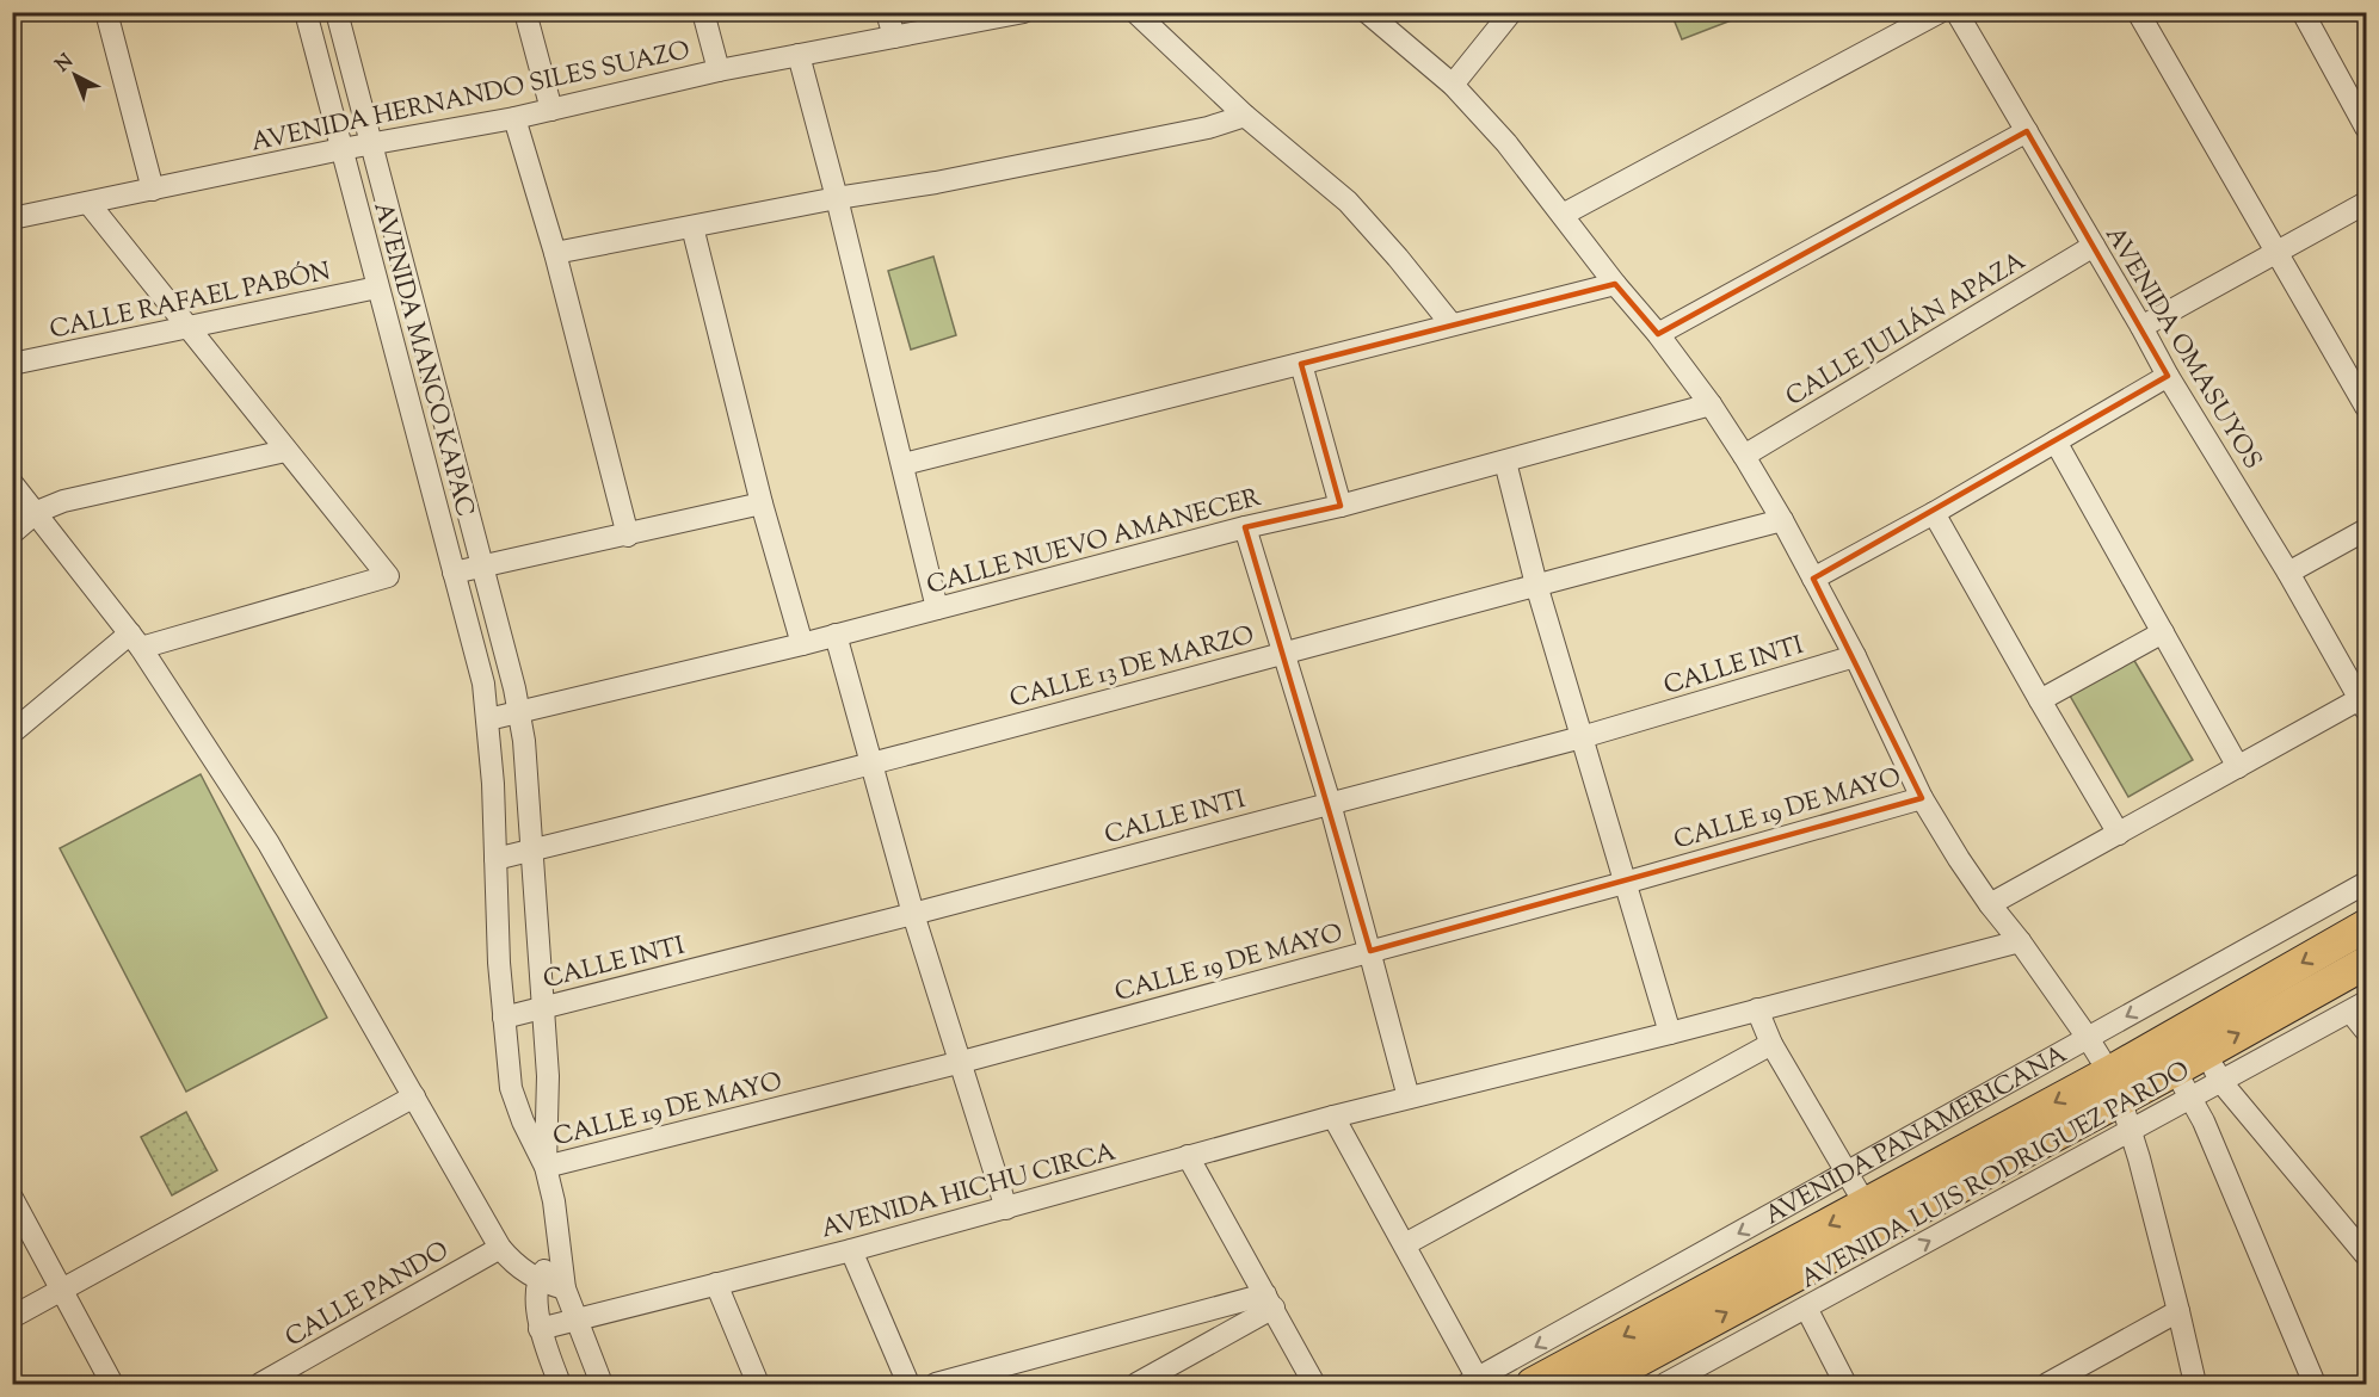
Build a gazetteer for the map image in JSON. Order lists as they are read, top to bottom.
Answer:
{
  "streets": {
    "highway": ["AVENIDA PANAMERICANA"],
    "street": [
      "AVENIDA HERNANDO SILES SUAZO",
      "CALLE RAFAEL PABÓN",
      "CALLE JULIÁN APAZA",
      "AVENIDA OMASUYOS",
      "AVENIDA MANCO KAPAC",
      "CALLE NUEVO AMANECER",
      "CALLE INTI",
      "CALLE 13 DE MARZO",
      "CALLE 19 DE MAYO",
      "AVENIDA LUIS RODRIGUEZ PARDO",
      "AVENIDA HICHU CIRCA",
      "CALLE PANDO"
    ]
  },
  "crossings": [
    ["AVENIDA HERNANDO SILES SUAZO", "AVENIDA MANCO KAPAC"],
    ["CALLE RAFAEL PABÓN", "AVENIDA MANCO KAPAC"],
    ["CALLE JULIÁN APAZA", "AVENIDA OMASUYOS"],
    ["AVENIDA MANCO KAPAC", "CALLE NUEVO AMANECER"],
    ["AVENIDA MANCO KAPAC", "CALLE INTI"],
    ["AVENIDA MANCO KAPAC", "CALLE 13 DE MARZO"],
    ["AVENIDA MANCO KAPAC", "CALLE 19 DE MAYO"]
  ],
  "north": "top left"
}
